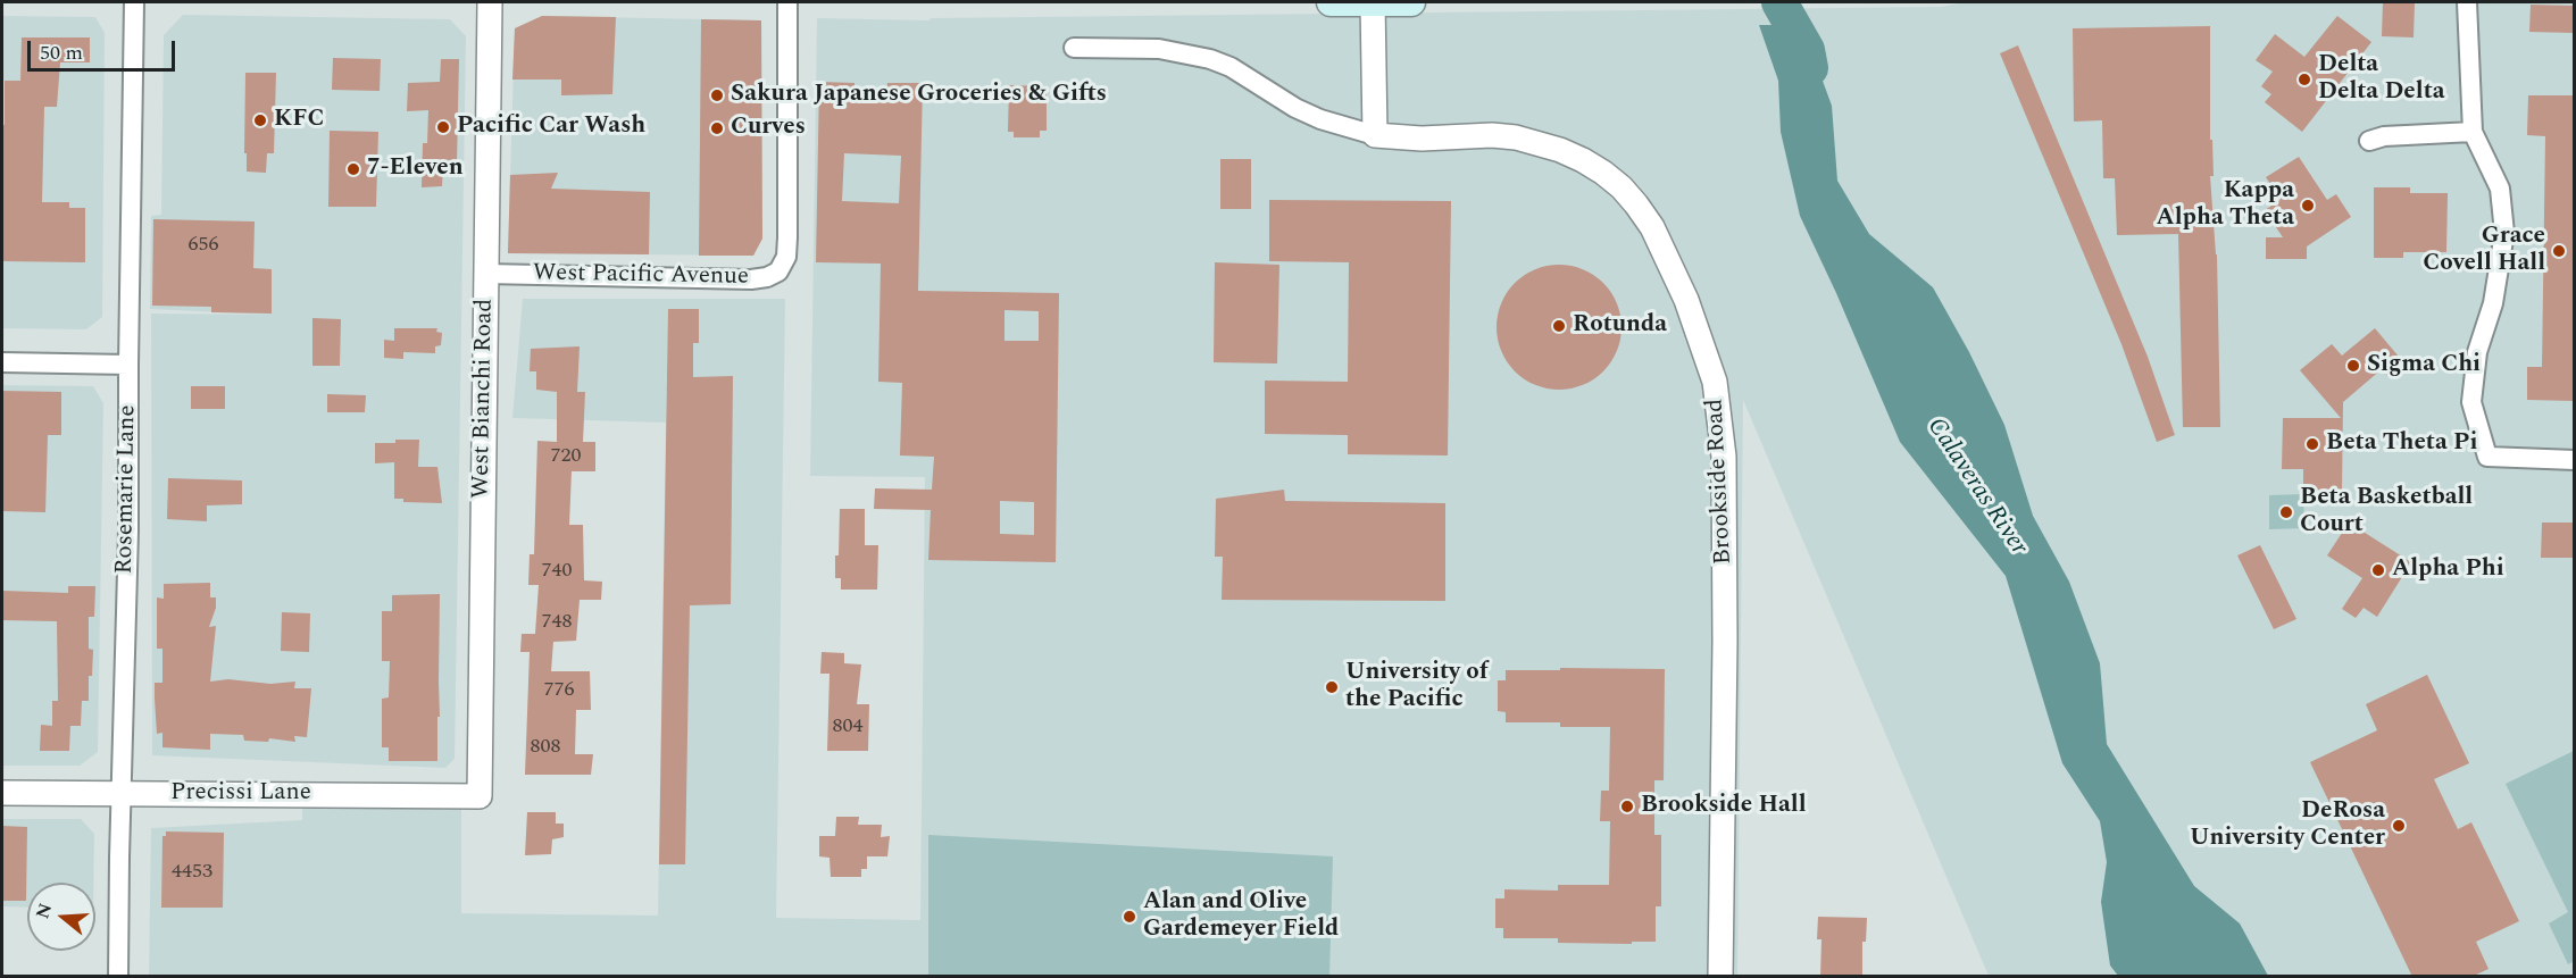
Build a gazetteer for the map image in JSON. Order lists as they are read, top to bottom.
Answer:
{
  "streets": {
    "street": [
      "West Pacific Avenue",
      "West Bianchi Road",
      "Brookside Road",
      "Rosemarie Lane",
      "Precissi Lane"
    ]
  },
  "crossings": [
    ["West Pacific Avenue", "West Bianchi Road"],
    ["West Bianchi Road", "Precissi Lane"],
    ["Rosemarie Lane", "Precissi Lane"]
  ],
  "water": ["Calaveras River"],
  "places": [
    "Delta Delta Delta",
    "Sakura Japanese Groceries & Gifts",
    "KFC",
    "Pacific Car Wash",
    "Curves",
    "7-Eleven",
    "Kappa Alpha Theta",
    "Grace Covell Hall",
    "Rotunda",
    "Sigma Chi",
    "Beta Theta Pi",
    "Beta Basketball Court",
    "Alpha Phi",
    "University of the Pacific",
    "Brookside Hall",
    "DeRosa University Center",
    "Alan and Olive Gardemeyer Field"
  ],
  "house_numbers": [
    "656",
    "720",
    "740",
    "748",
    "776",
    "804",
    "808",
    "4453"
  ],
  "scale_bar": "50 m",
  "north": "left"
}
